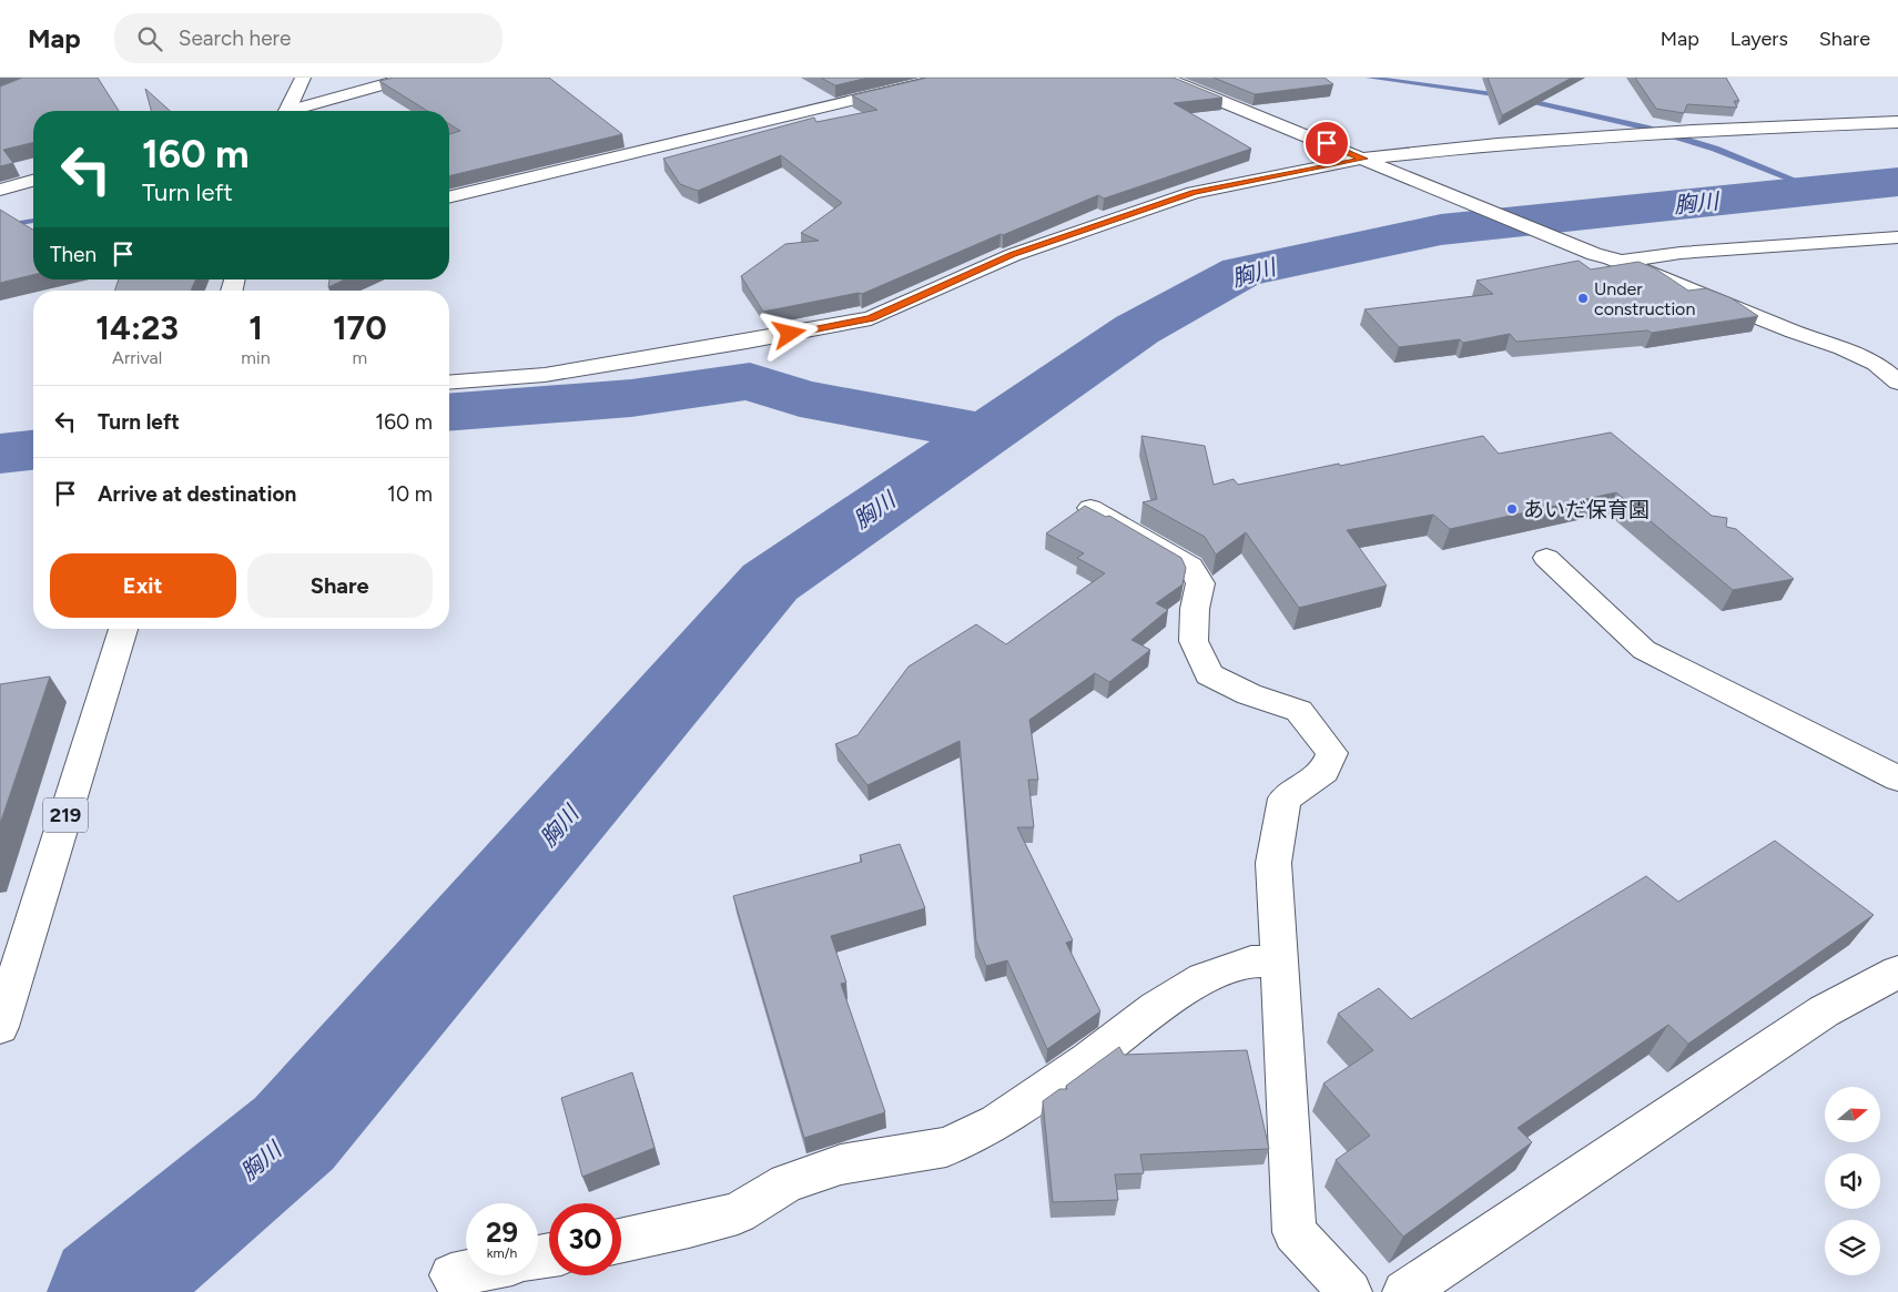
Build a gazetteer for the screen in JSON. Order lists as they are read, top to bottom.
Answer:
{
  "streets": {
    "main road": ["219"]
  },
  "water": ["胸川"],
  "places": ["Under construction", "あいだ保育園"],
  "north": "right",
  "page": {
    "header": "Map",
    "search": "Search here",
    "nav": ["Map", "Layers", "Share"],
    "turn": ["160 m", "Turn left"],
    "then": "Then",
    "eta": [
      "14:23",
      "Arrival",
      "1",
      "min",
      "170",
      "m"
    ],
    "list": [
      {
        "name": "Turn left",
        "value": "160 m"
      },
      {
        "name": "Arrive at destination",
        "value": "10 m"
      }
    ],
    "buttons": ["Exit", "Share"],
    "speed": "29 km/h",
    "limit": "30"
  }
}
